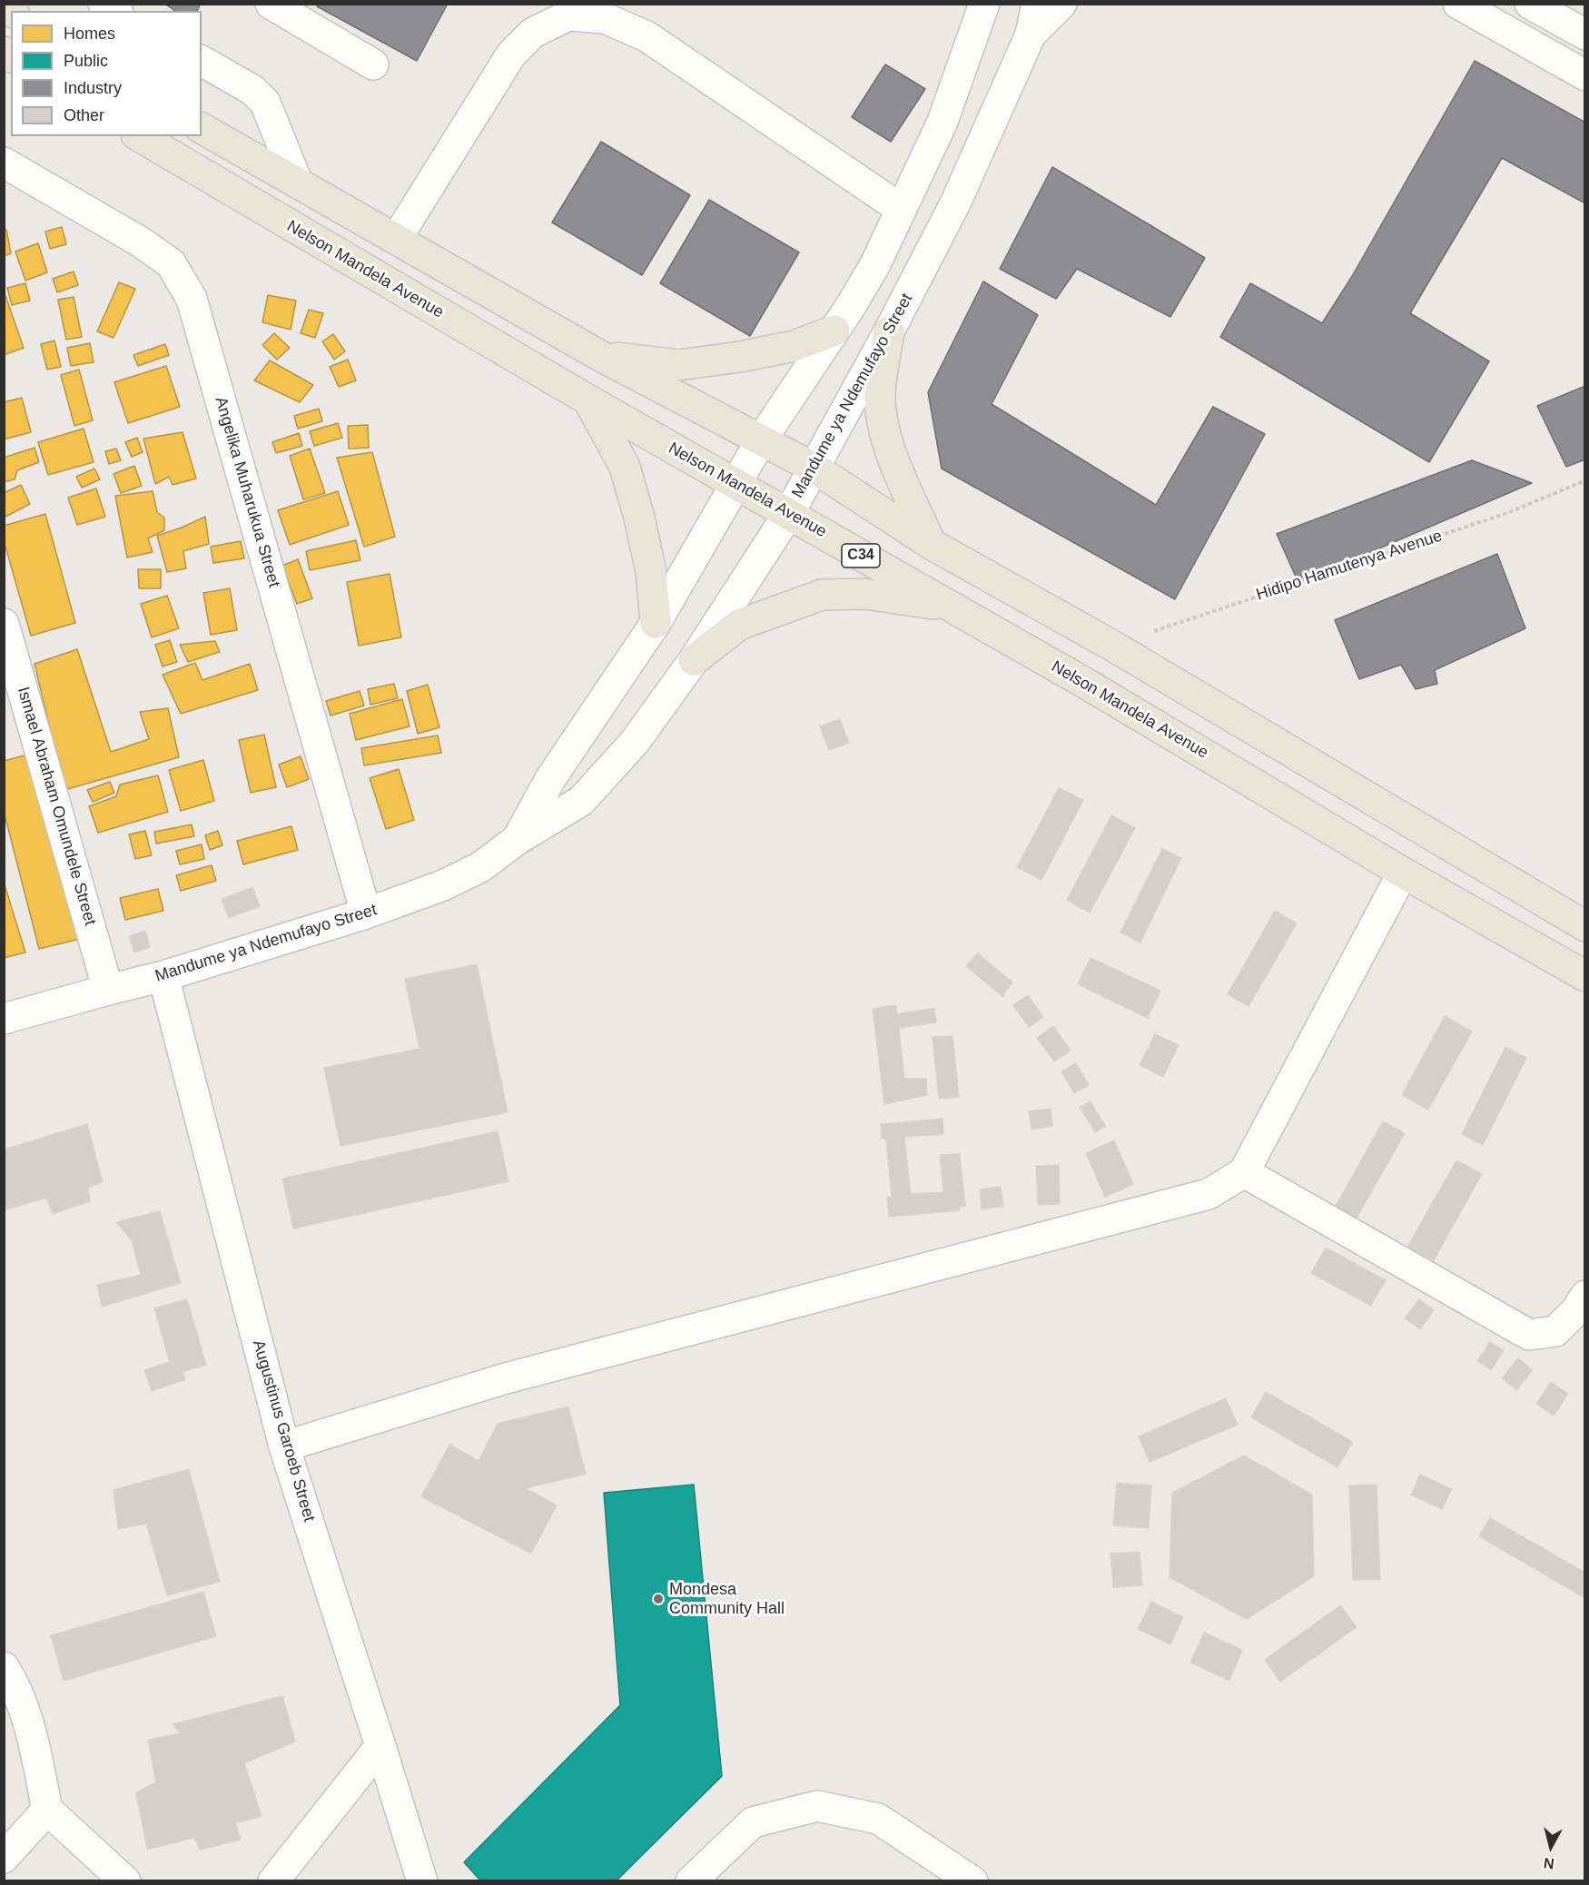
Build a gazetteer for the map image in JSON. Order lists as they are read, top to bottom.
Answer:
{
  "streets": {
    "main road": ["Nelson Mandela Avenue", "C34"],
    "street": [
      "Mandume ya Ndemufayo Street",
      "Angelika Muharukua Street",
      "Ismael Abraham Omundele Street",
      "Augustinus Garoeb Street"
    ],
    "path": ["Hidipo Hamutenya Avenue"]
  },
  "crossings": [
    ["Nelson Mandela Avenue", "Mandume ya Ndemufayo Street"],
    ["Mandume ya Ndemufayo Street", "Angelika Muharukua Street"],
    ["Mandume ya Ndemufayo Street", "Ismael Abraham Omundele Street"],
    ["Mandume ya Ndemufayo Street", "Augustinus Garoeb Street"]
  ],
  "places": ["Mondesa Community Hall"],
  "legend": [
    "Homes",
    "Public",
    "Industry",
    "Other"
  ],
  "north": "bottom"
}
